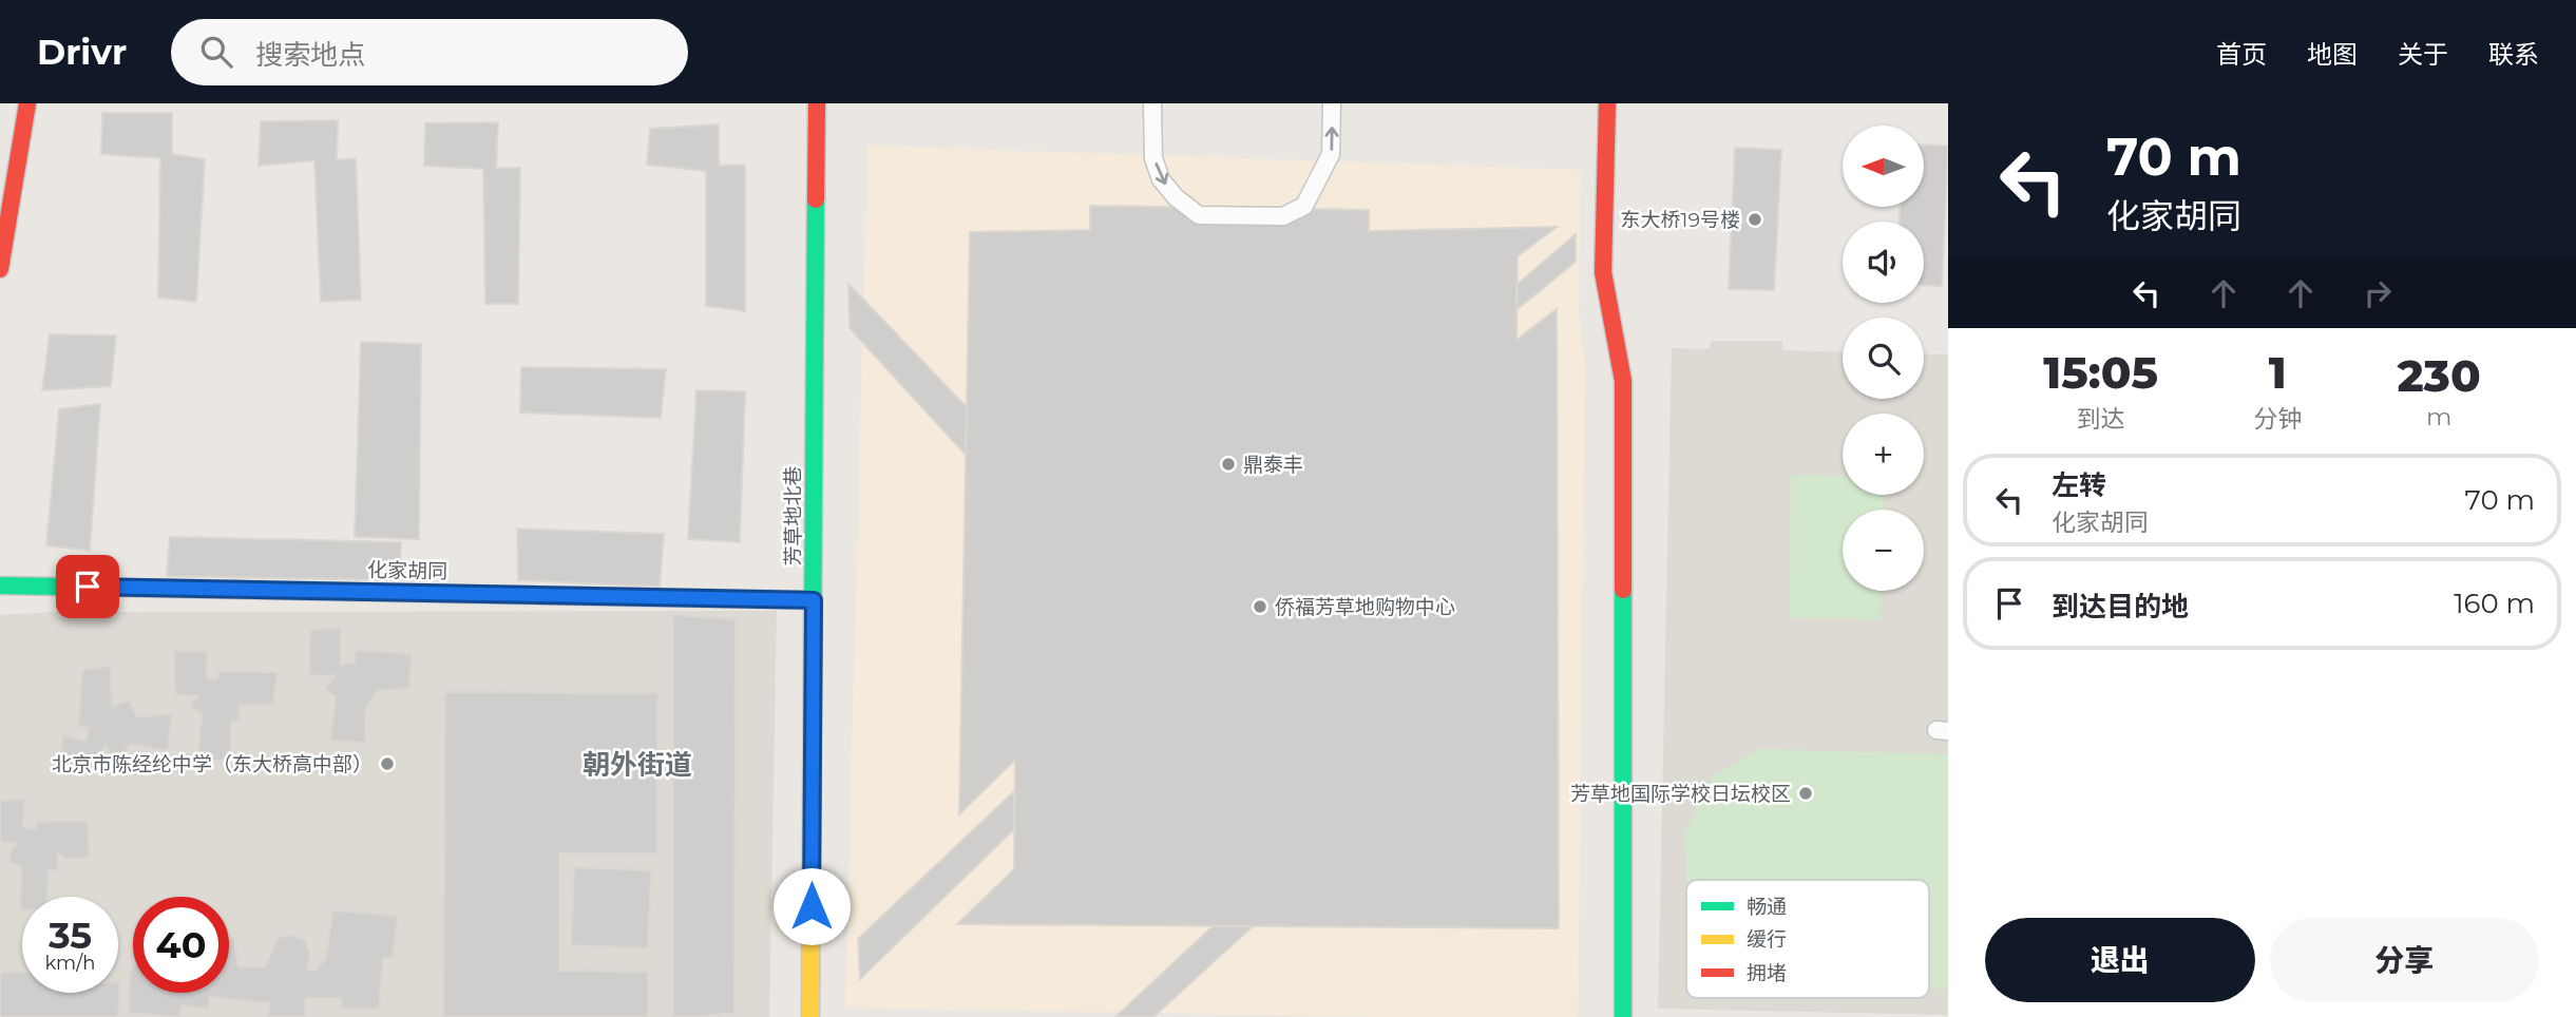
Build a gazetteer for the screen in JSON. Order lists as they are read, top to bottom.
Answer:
{
  "streets": {
    "street": ["芳草地北巷", "化家胡同"]
  },
  "crossings": [
    ["芳草地北巷", "化家胡同"]
  ],
  "districts": ["朝外街道"],
  "places": [
    "东大桥19号楼",
    "鼎泰丰",
    "侨福芳草地购物中心",
    "北京市陈经纶中学（东大桥高中部）",
    "芳草地国际学校日坛校区"
  ],
  "legend": ["畅通", "缓行", "拥堵"],
  "north": "left",
  "page": {
    "header": "Drivr",
    "search": "搜索地点",
    "nav": [
      "首页",
      "地图",
      "关于",
      "联系"
    ],
    "turn": ["70 m", "化家胡同"],
    "map_buttons": ["+", "−"],
    "eta": [
      "15:05",
      "到达",
      "1",
      "分钟",
      "230",
      "m"
    ],
    "list": [
      {
        "name": "左转",
        "note": "化家胡同",
        "value": "70 m"
      },
      {
        "name": "到达目的地",
        "value": "160 m"
      }
    ],
    "speed": "35 km/h",
    "limit": "40",
    "buttons": ["退出", "分享"]
  }
}
